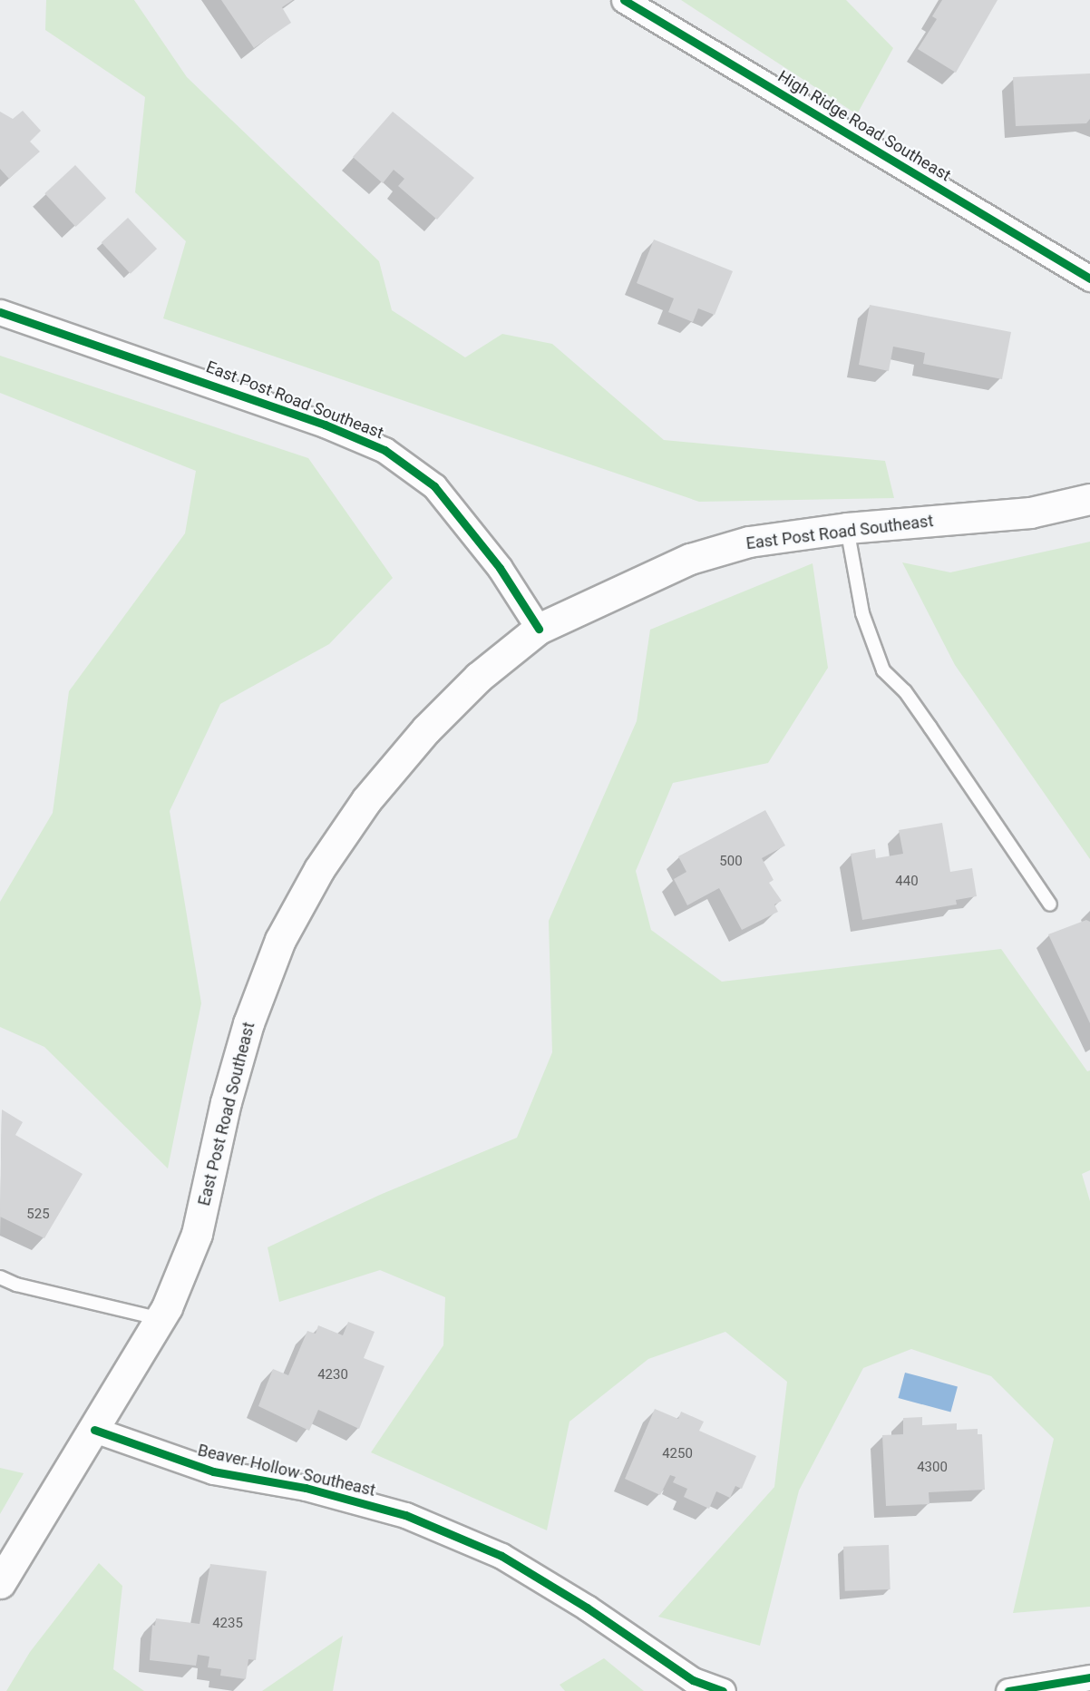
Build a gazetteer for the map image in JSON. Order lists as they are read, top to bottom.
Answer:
{
  "streets": {
    "main road": ["East Post Road Southeast"],
    "street": ["High Ridge Road Southeast", "Beaver Hollow Southeast"]
  },
  "crossings": [
    ["East Post Road Southeast", "Beaver Hollow Southeast"]
  ],
  "house_numbers": [
    "500",
    "440",
    "525",
    "4230",
    "4250",
    "4300",
    "4235"
  ]
}
